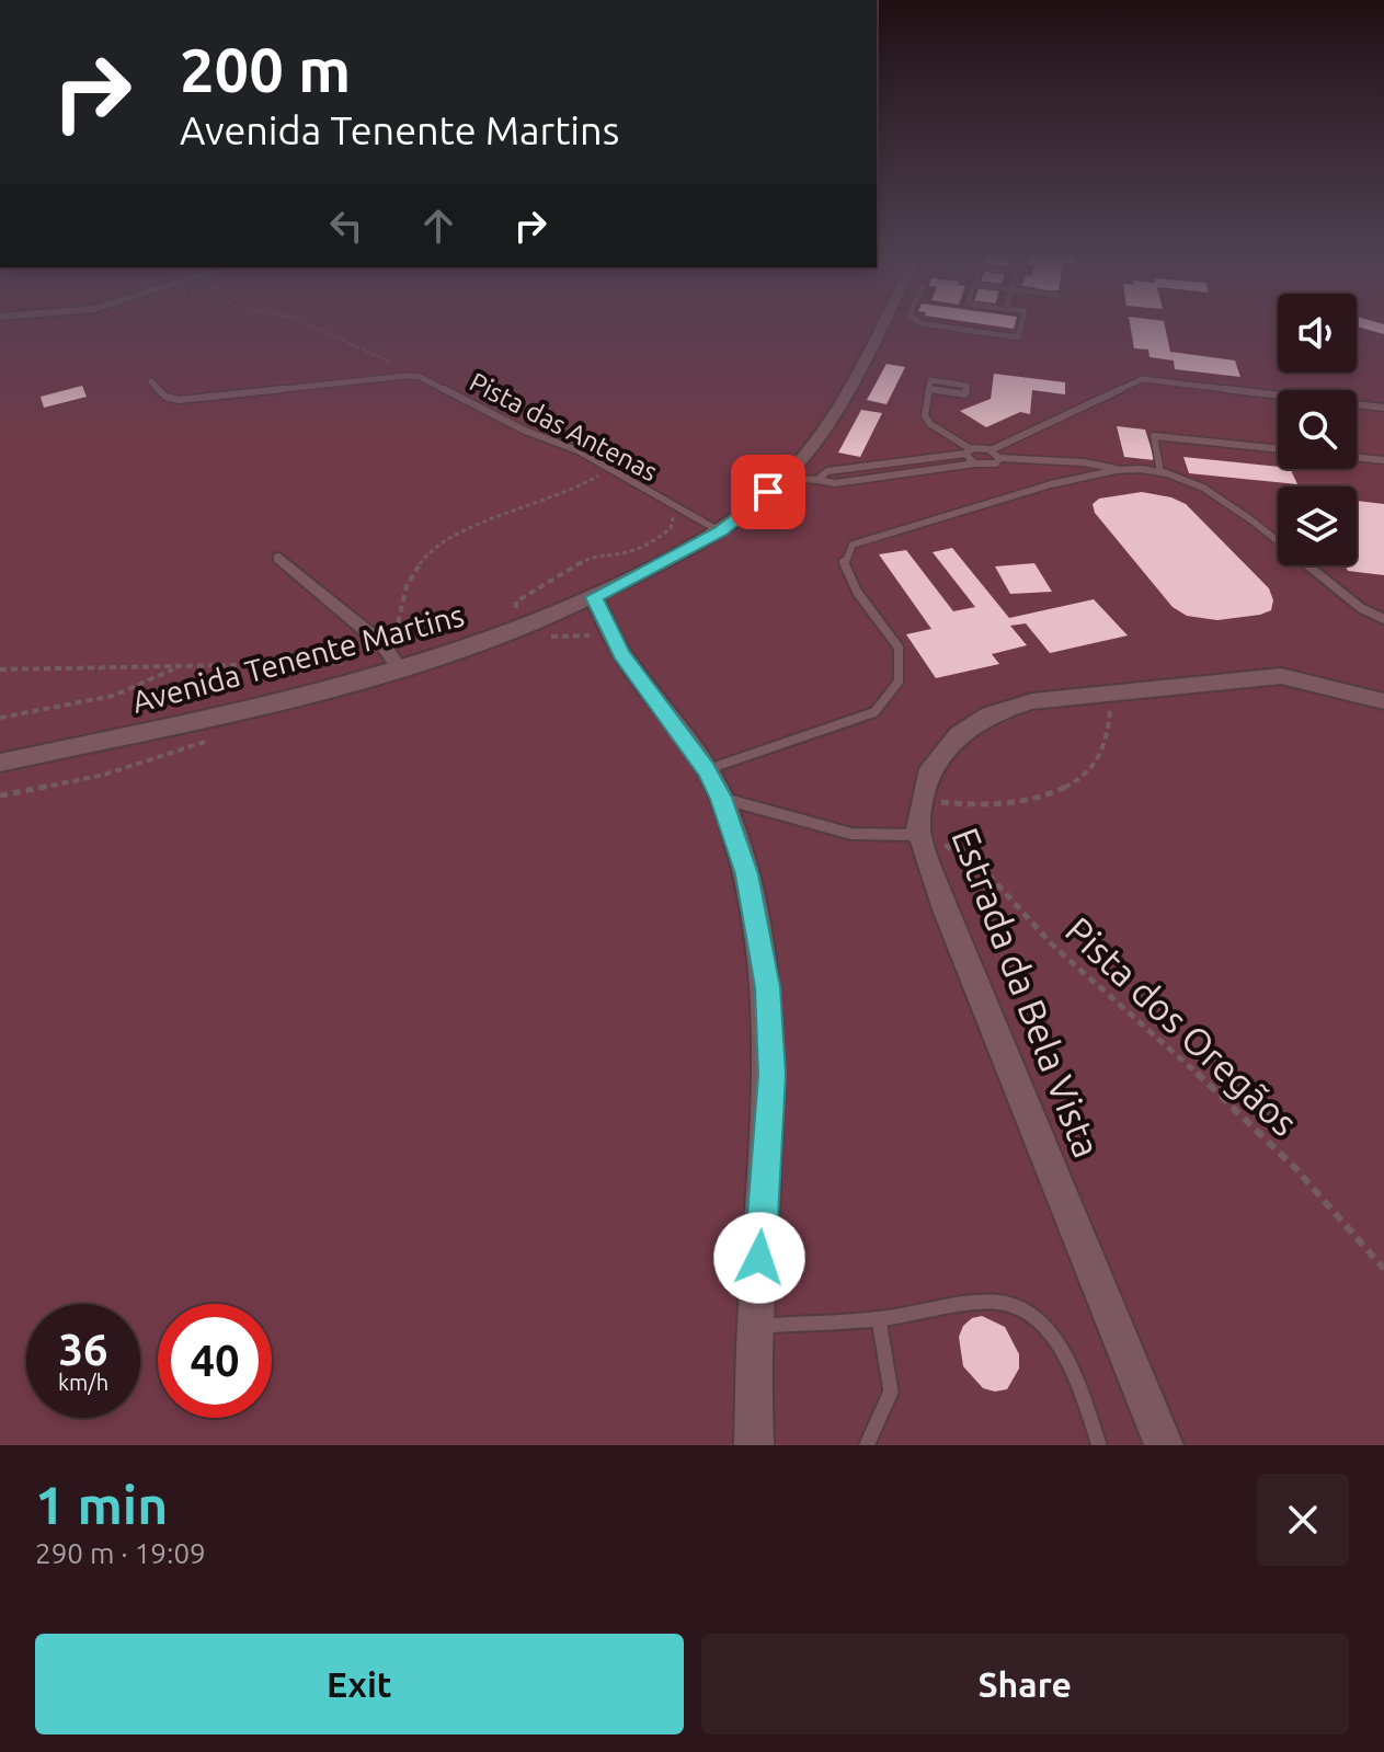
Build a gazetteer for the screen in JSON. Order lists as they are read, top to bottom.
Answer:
{
  "streets": {
    "street": ["Avenida Tenente Martins", "Estrada da Bela Vista"],
    "lane": ["Pista das Antenas"],
    "path": ["Pista dos Oregãos"]
  },
  "crossings": [
    ["Pista das Antenas", "Avenida Tenente Martins"],
    ["Estrada da Bela Vista", "Pista dos Oregãos"]
  ],
  "page": {
    "turn": ["200 m", "Avenida Tenente Martins"],
    "speed": "36 km/h",
    "limit": "40",
    "heading": ["1 min", "290 m · 19:09"],
    "buttons": ["Exit", "Share"]
  }
}
